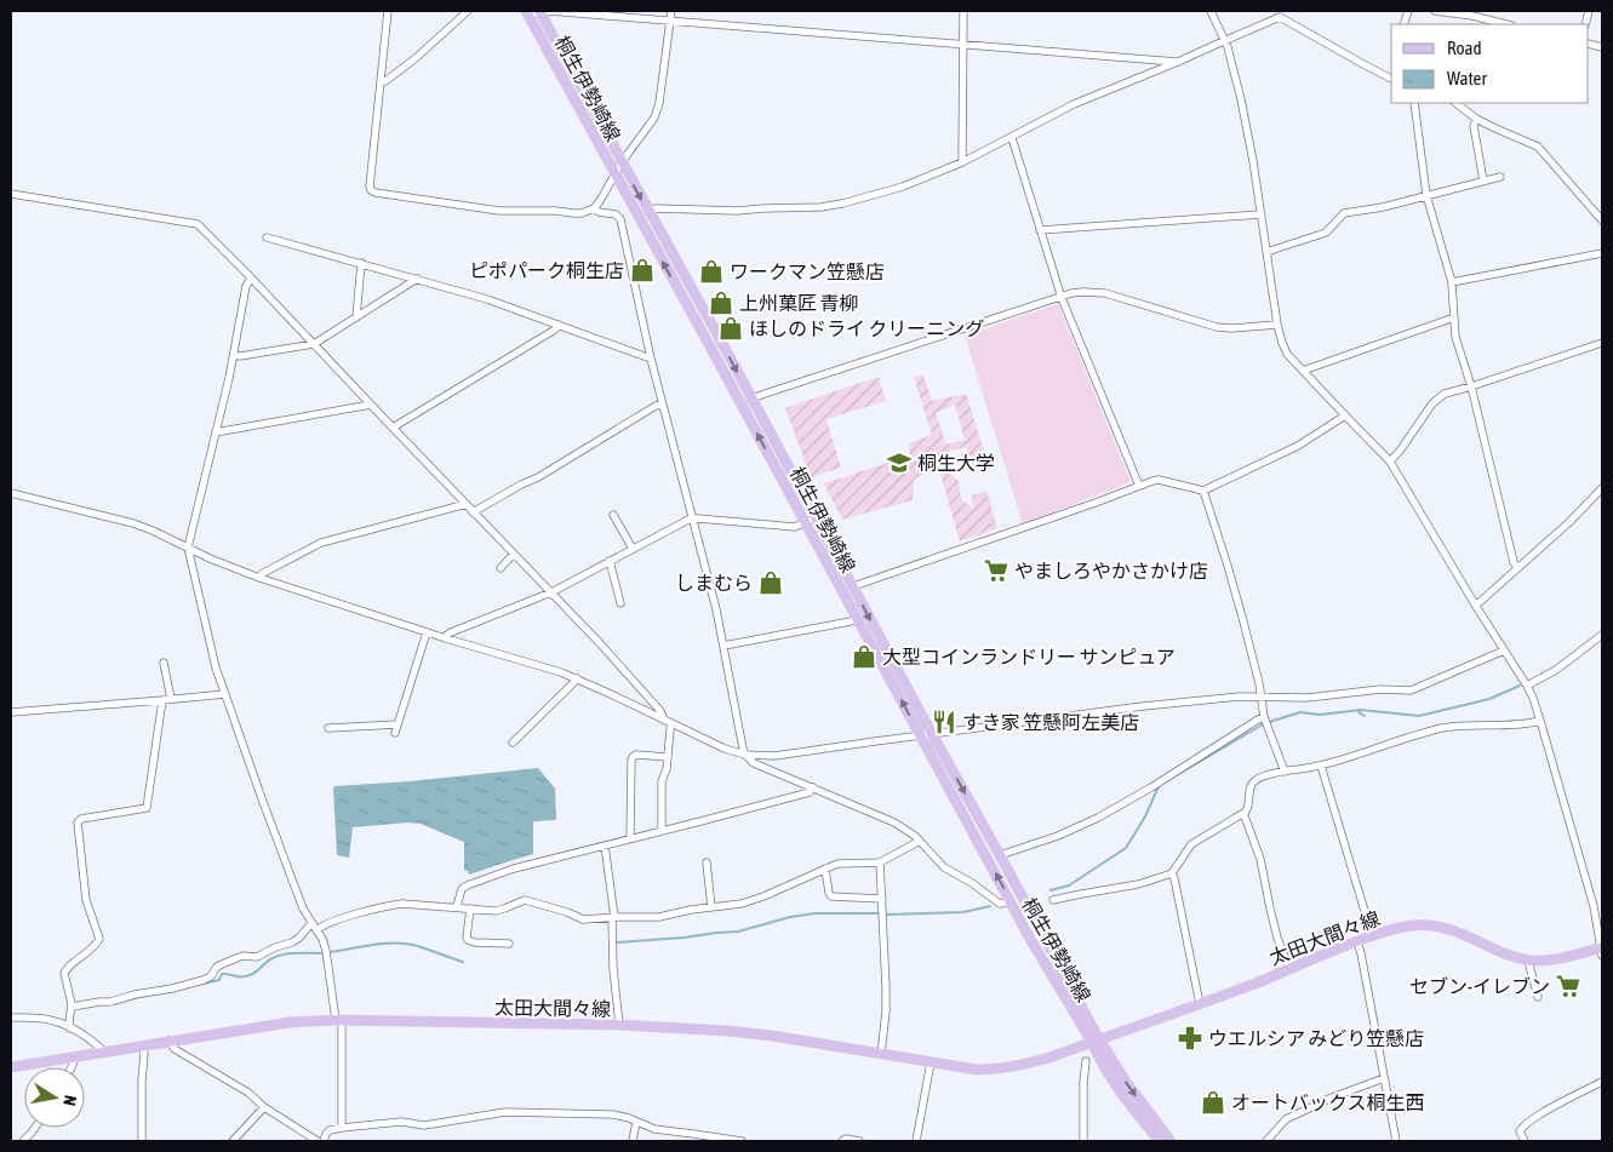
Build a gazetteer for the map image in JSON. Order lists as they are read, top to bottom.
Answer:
{
  "streets": {
    "main road": ["桐生伊勢崎線", "太田大間々線"]
  },
  "crossings": [
    ["桐生伊勢崎線", "太田大間々線"]
  ],
  "places": {
    "shop": [
      "ピポパーク桐生店",
      "ワークマン笠懸店",
      "上州菓匠 青柳",
      "ほしのドライ クリーニング",
      "しまむら",
      "大型コインランドリー サンピュア",
      "オートバックス桐生西"
    ],
    "school or university": ["桐生大学"],
    "supermarket": ["やましろやかさかけ店", "セブン-イレブン"],
    "restaurant": ["すき家 笠懸阿左美店"],
    "pharmacy": ["ウエルシア みどり笠懸店"]
  },
  "legend": ["Road", "Water"],
  "north": "right"
}
